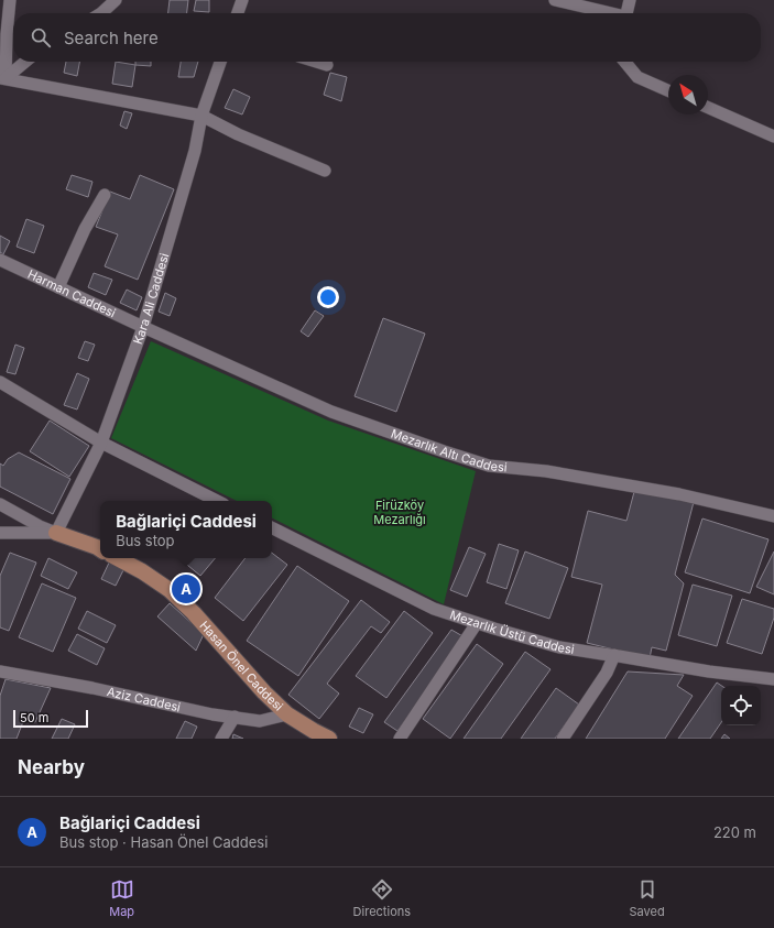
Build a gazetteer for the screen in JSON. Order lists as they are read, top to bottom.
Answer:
{
  "streets": {
    "main road": ["Hasan Önel Caddesi"],
    "street": [
      "Harman Caddesi",
      "Kara Ali Caddesi",
      "Mezarlık Altı Caddesi",
      "Mezarlık Üstü Caddesi",
      "Aziz Caddesi"
    ]
  },
  "crossings": [
    ["Harman Caddesi", "Kara Ali Caddesi"],
    ["Harman Caddesi", "Mezarlık Altı Caddesi"],
    ["Kara Ali Caddesi", "Mezarlık Altı Caddesi"],
    ["Hasan Önel Caddesi", "Aziz Caddesi"]
  ],
  "parks": ["Firüzköy Mezarlığı"],
  "scale_bar": "50 m",
  "north": "top left",
  "page": {
    "search": "Search here",
    "popup": ["Bağlariçi Caddesi", "Bus stop"],
    "pins": "A",
    "scale": "50 m",
    "heading": "Nearby",
    "list": [
      {
        "mark": "A",
        "name": "Bağlariçi Caddesi",
        "note": "Bus stop · Hasan Önel Caddesi",
        "value": "220 m"
      }
    ],
    "nav": ["Map", "Directions", "Saved"]
  }
}
